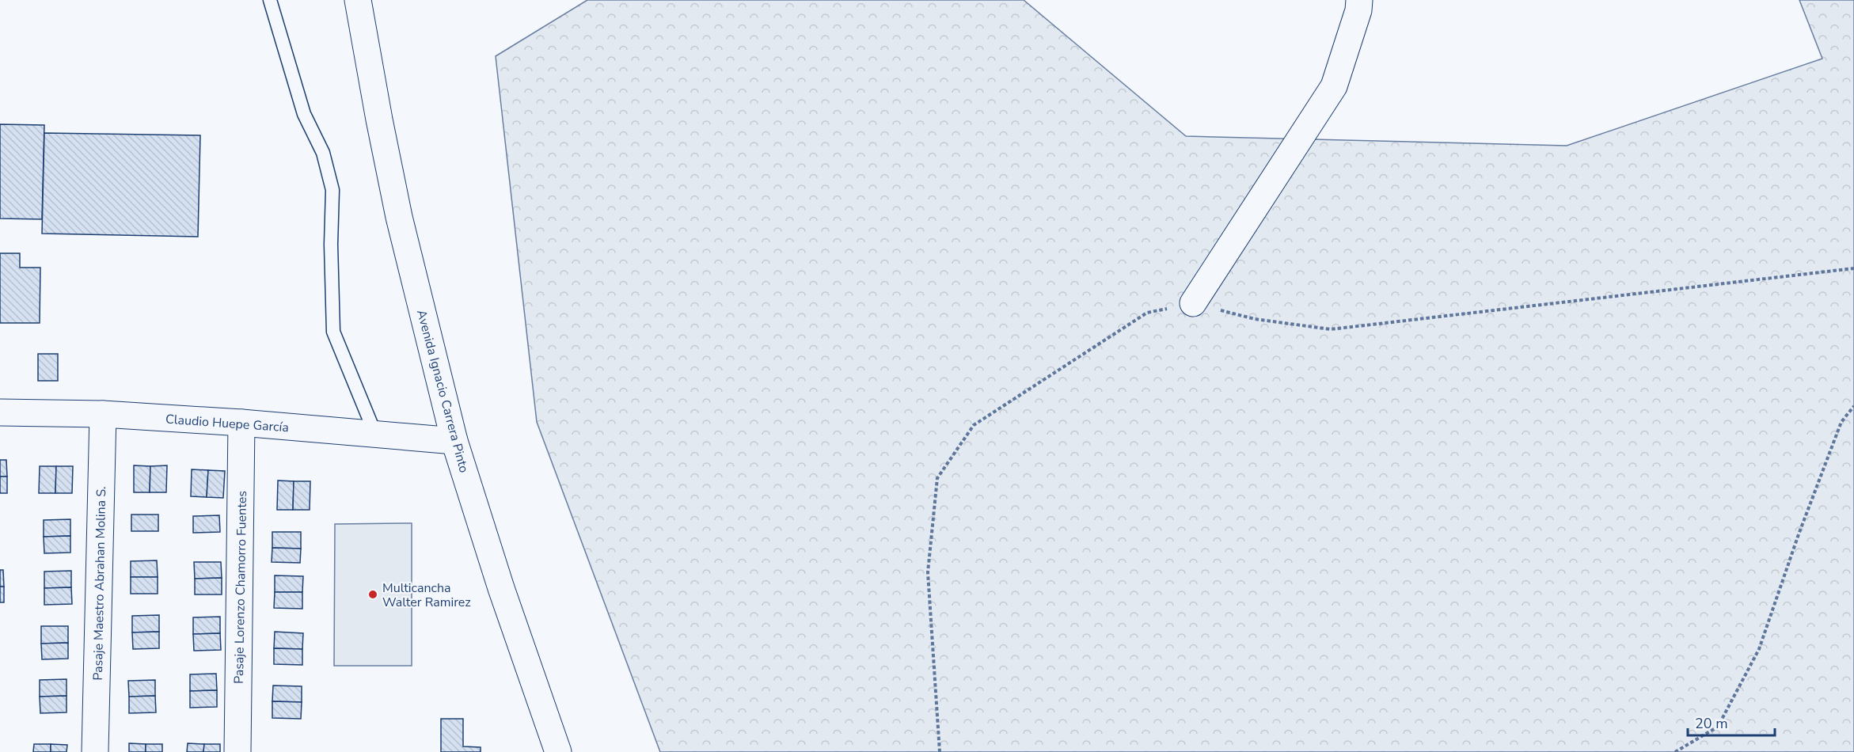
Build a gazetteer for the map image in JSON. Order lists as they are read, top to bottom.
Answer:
{
  "streets": {
    "street": [
      "Avenida Ignacio Carrera Pinto",
      "Claudio Huepe García",
      "Pasaje Maestro Abrahan Molina S.",
      "Pasaje Lorenzo Chamorro Fuentes"
    ]
  },
  "crossings": [
    ["Avenida Ignacio Carrera Pinto", "Claudio Huepe García"],
    ["Claudio Huepe García", "Pasaje Maestro Abrahan Molina S."],
    ["Claudio Huepe García", "Pasaje Lorenzo Chamorro Fuentes"]
  ],
  "places": ["Multicancha Walter Ramirez"],
  "scale_bar": "20 m"
}
